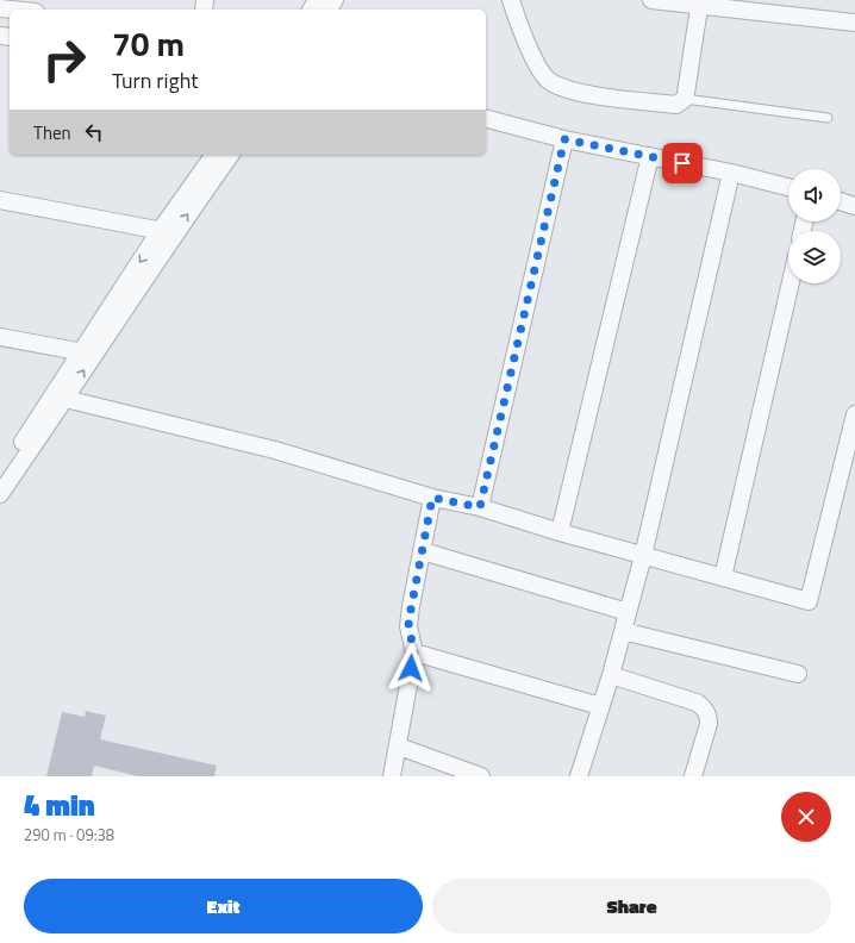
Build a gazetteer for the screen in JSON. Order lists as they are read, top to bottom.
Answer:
{
  "page": {
    "turn": ["70 m", "Turn right"],
    "then": "Then",
    "heading": ["4 min", "290 m · 09:38"],
    "buttons": ["Exit", "Share"]
  }
}
